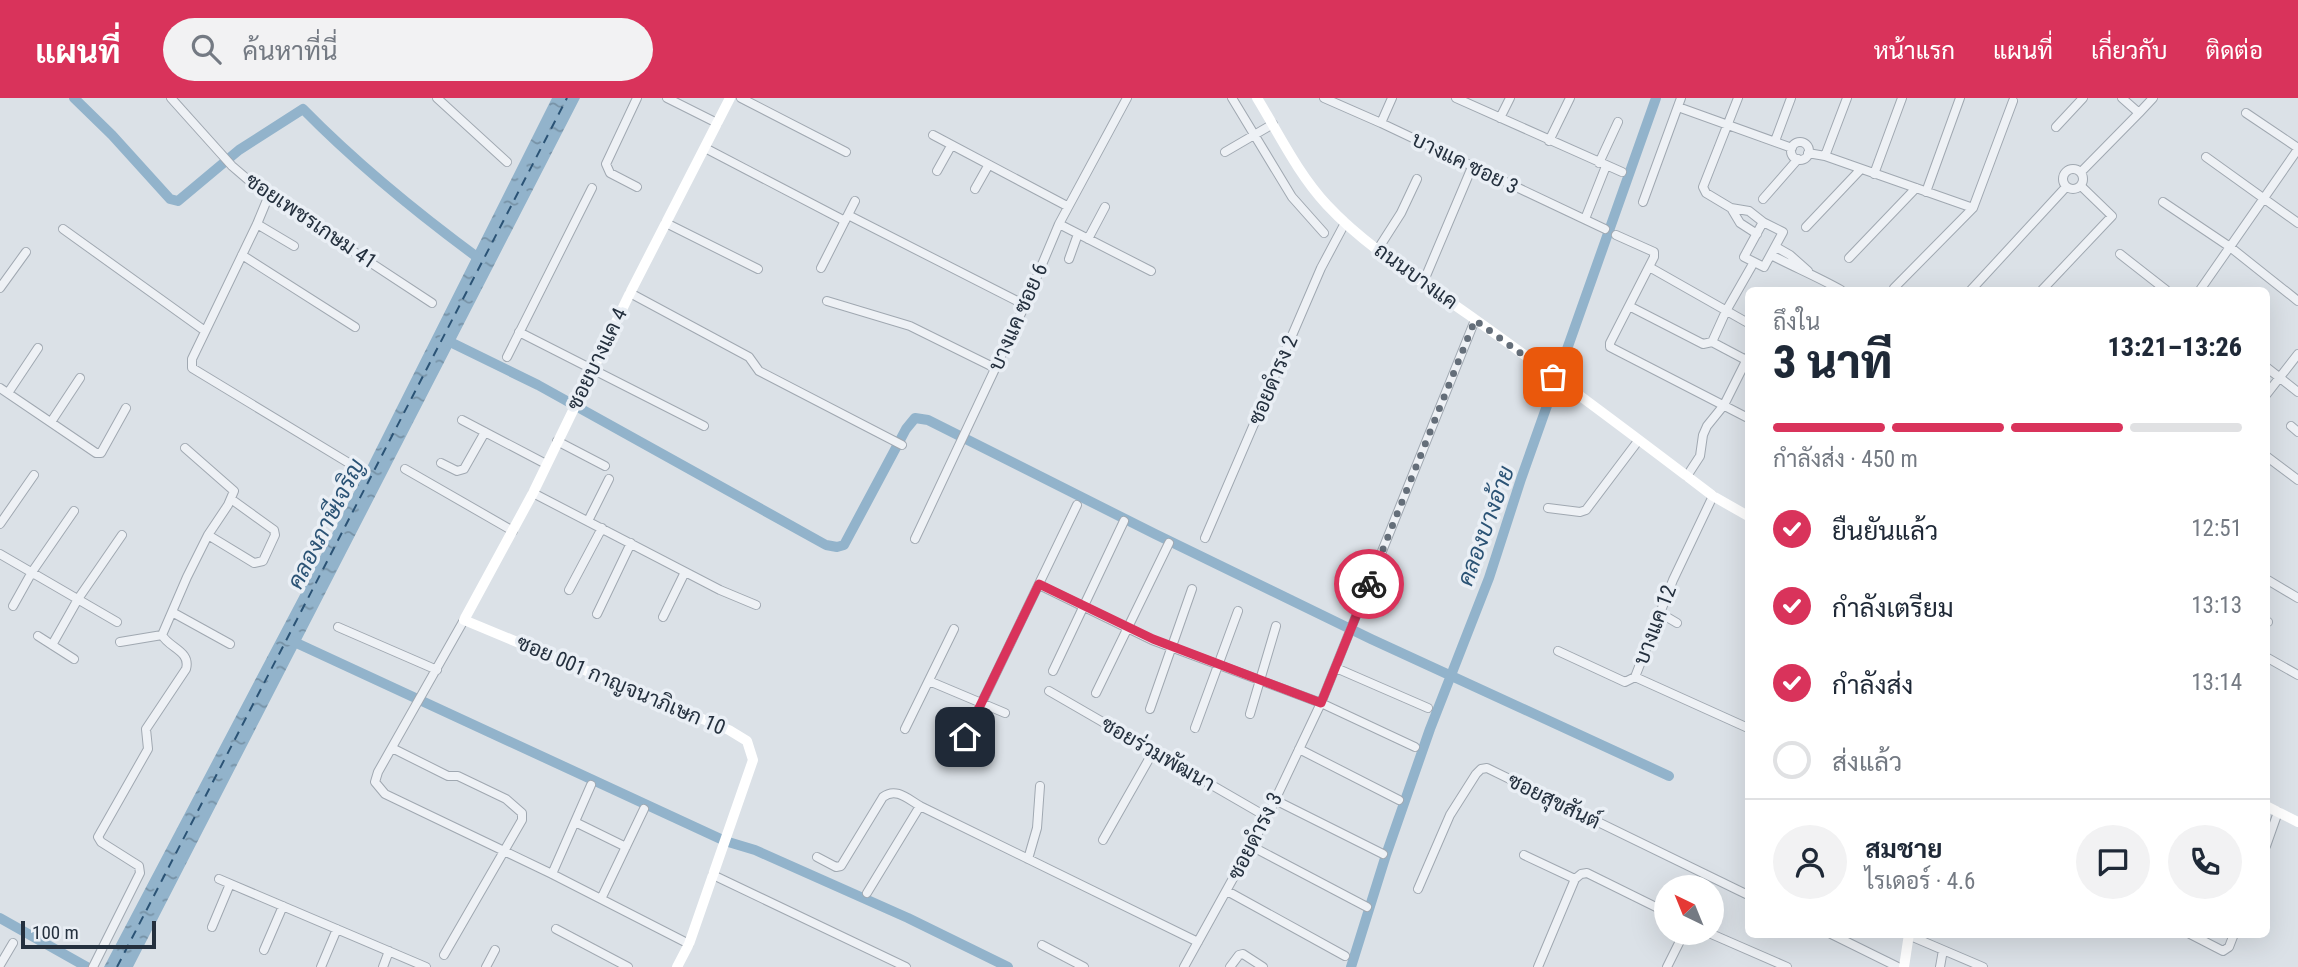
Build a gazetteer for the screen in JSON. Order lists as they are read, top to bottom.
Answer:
{
  "streets": {
    "street": [
      "บางแค ซอย 3",
      "ซอยเพชรเกษม 41",
      "ถนนบางแค",
      "บางแค ซอย 6",
      "ซอยบางแค 4",
      "ซอยดำรง 2",
      "บางแค 12",
      "ซอย 001 กาญจนาภิเษก 10",
      "ซอยร่วมพัฒนา",
      "ซอยสุขสันต์",
      "ซอยดำรง 3"
    ]
  },
  "crossings": [
    ["ถนนบางแค", "ซอยดำรง 2"],
    ["ถนนบางแค", "บางแค 12"],
    ["ถนนบางแค", "ซอยดำรง 3"],
    ["ซอยบางแค 4", "ซอย 001 กาญจนาภิเษก 10"],
    ["ซอยร่วมพัฒนา", "ซอยดำรง 3"]
  ],
  "water": ["คลองภาษีเจริญ", "คลองบางอ้าย"],
  "scale_bar": "100 m",
  "north": "top left",
  "page": {
    "header": "แผนที่",
    "search": "ค้นหาที่นี่",
    "nav": [
      "หน้าแรก",
      "แผนที่",
      "เกี่ยวกับ",
      "ติดต่อ"
    ],
    "heading": ["3 นาที", "ถึงใน", "13:21–13:26"],
    "panel": ["สมชาย", "ไรเดอร์ · 4.6"],
    "bar": "กำลังส่ง · 450 m",
    "list": [
      ["ยืนยันแล้ว", "12:51"],
      ["กำลังเตรียม", "13:13"],
      ["กำลังส่ง", "13:14"],
      "ส่งแล้ว"
    ],
    "scale": "100 m"
  }
}
